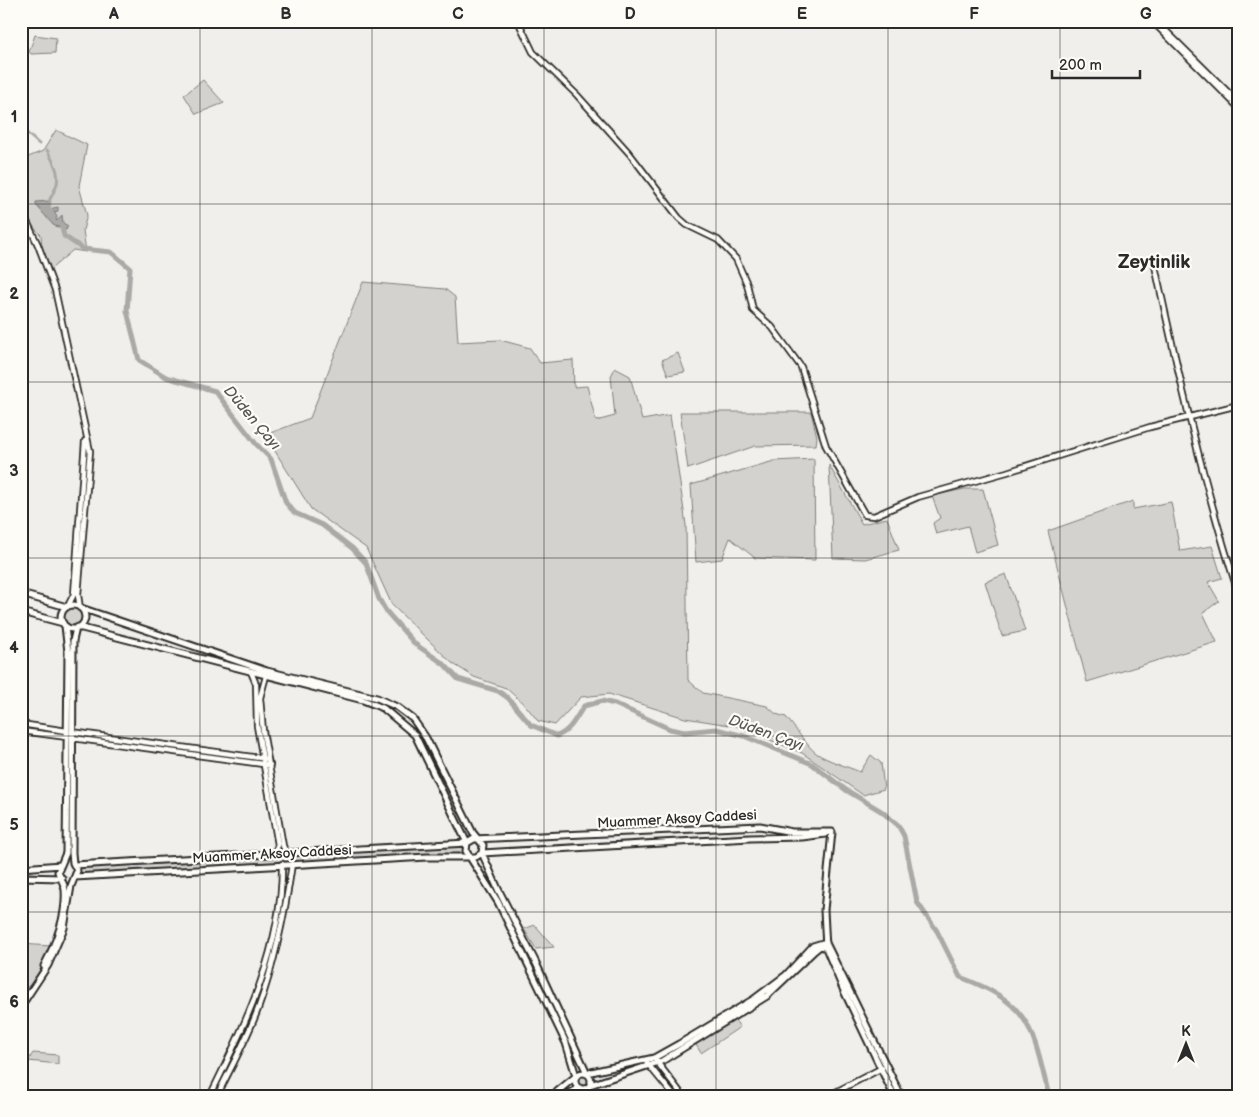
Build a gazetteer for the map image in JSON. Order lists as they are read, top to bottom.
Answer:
{
  "streets": {
    "main road": ["Muammer Aksoy Caddesi"]
  },
  "districts": ["Zeytinlik"],
  "water": ["Düden Çayı"],
  "scale_bar": "200 m",
  "north": "top",
  "grid": {
    "columns": [
      "A",
      "B",
      "C",
      "D",
      "E",
      "F",
      "G"
    ],
    "rows": [
      "1",
      "2",
      "3",
      "4",
      "5",
      "6"
    ]
  }
}
